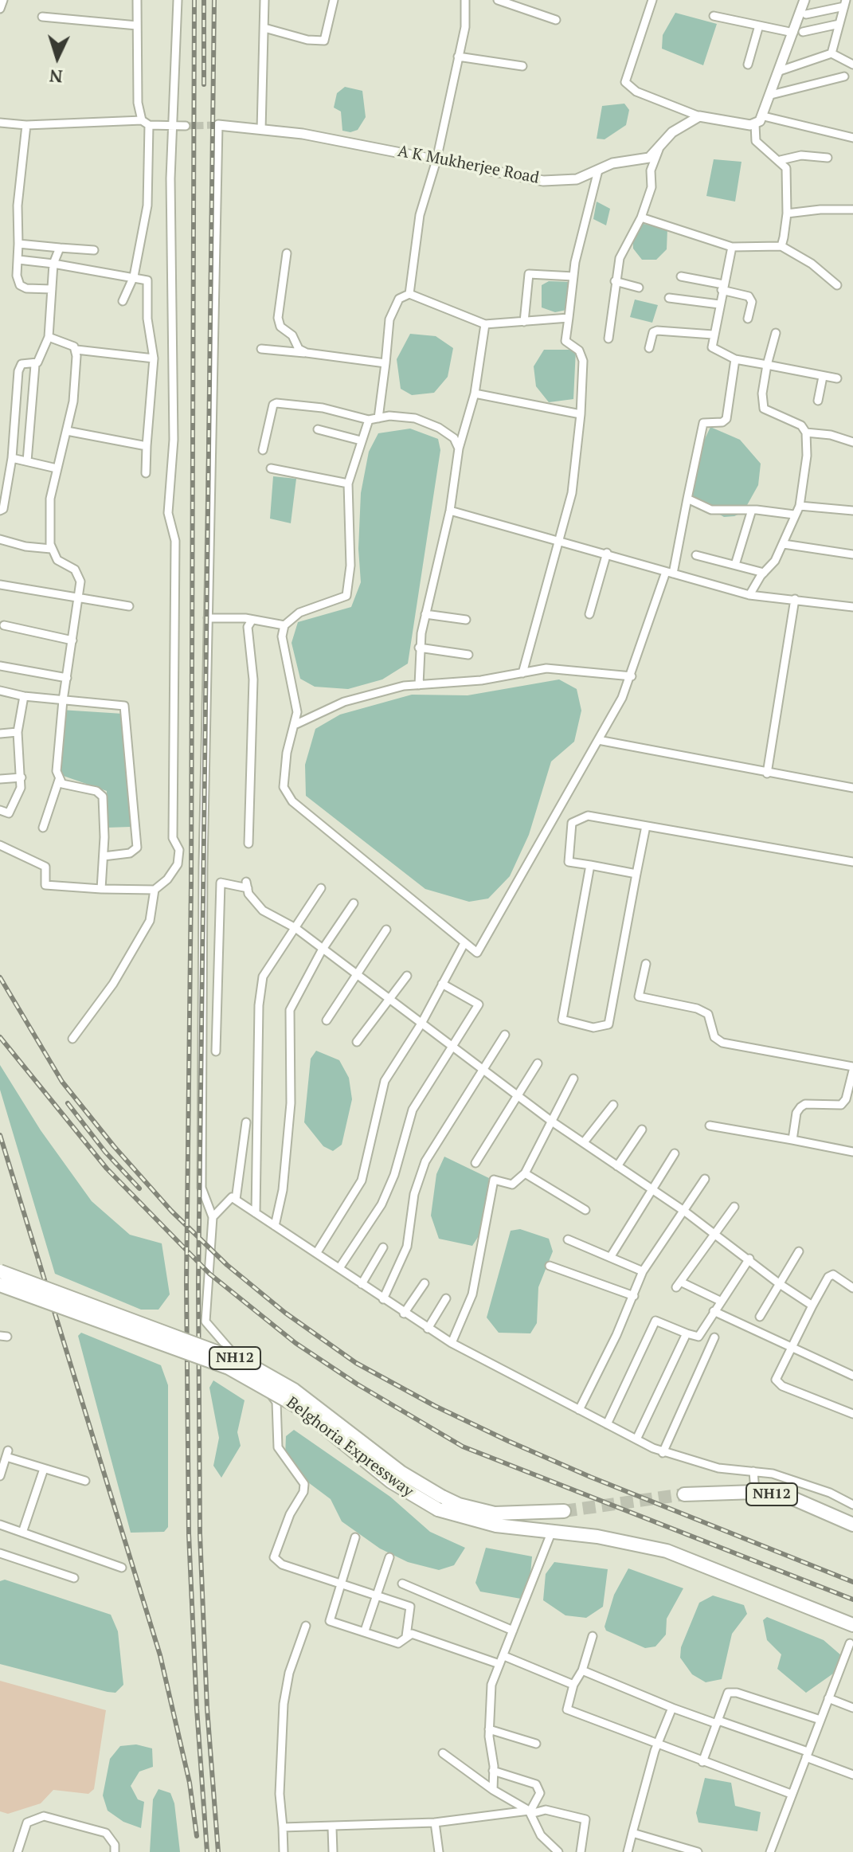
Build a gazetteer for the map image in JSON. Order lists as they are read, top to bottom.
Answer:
{
  "streets": {
    "highway": ["NH12", "Belghoria Expressway"],
    "street": ["A K Mukherjee Road"]
  },
  "north": "bottom"
}
